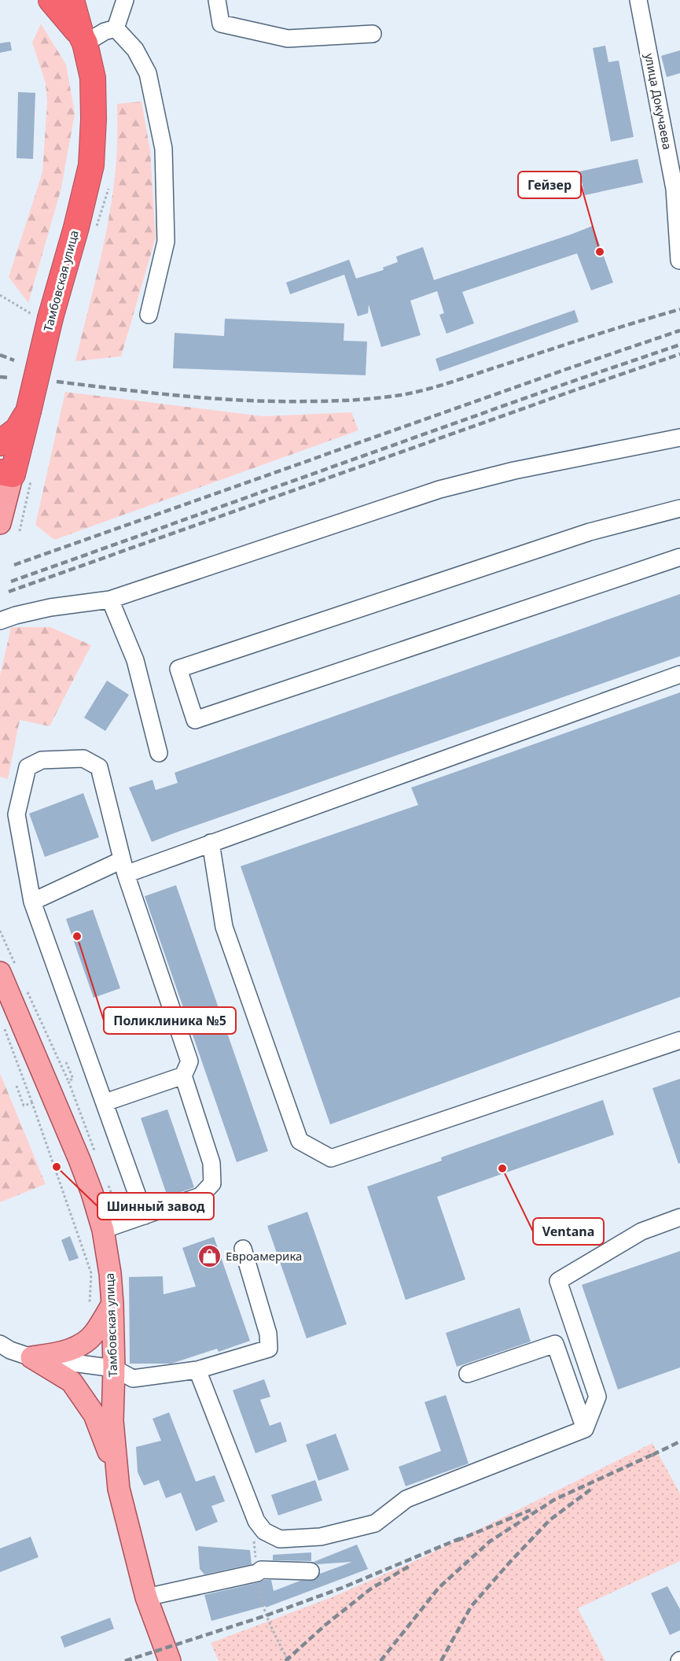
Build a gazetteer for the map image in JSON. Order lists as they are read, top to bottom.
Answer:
{
  "streets": {
    "highway": ["Тамбовская улица"],
    "street": ["улица Докучаева"]
  },
  "places": {
    "other": [
      "Гейзер",
      "Поликлиника №5",
      "Шинный завод",
      "Ventana"
    ],
    "shop": ["Евроамерика"]
  }
}
